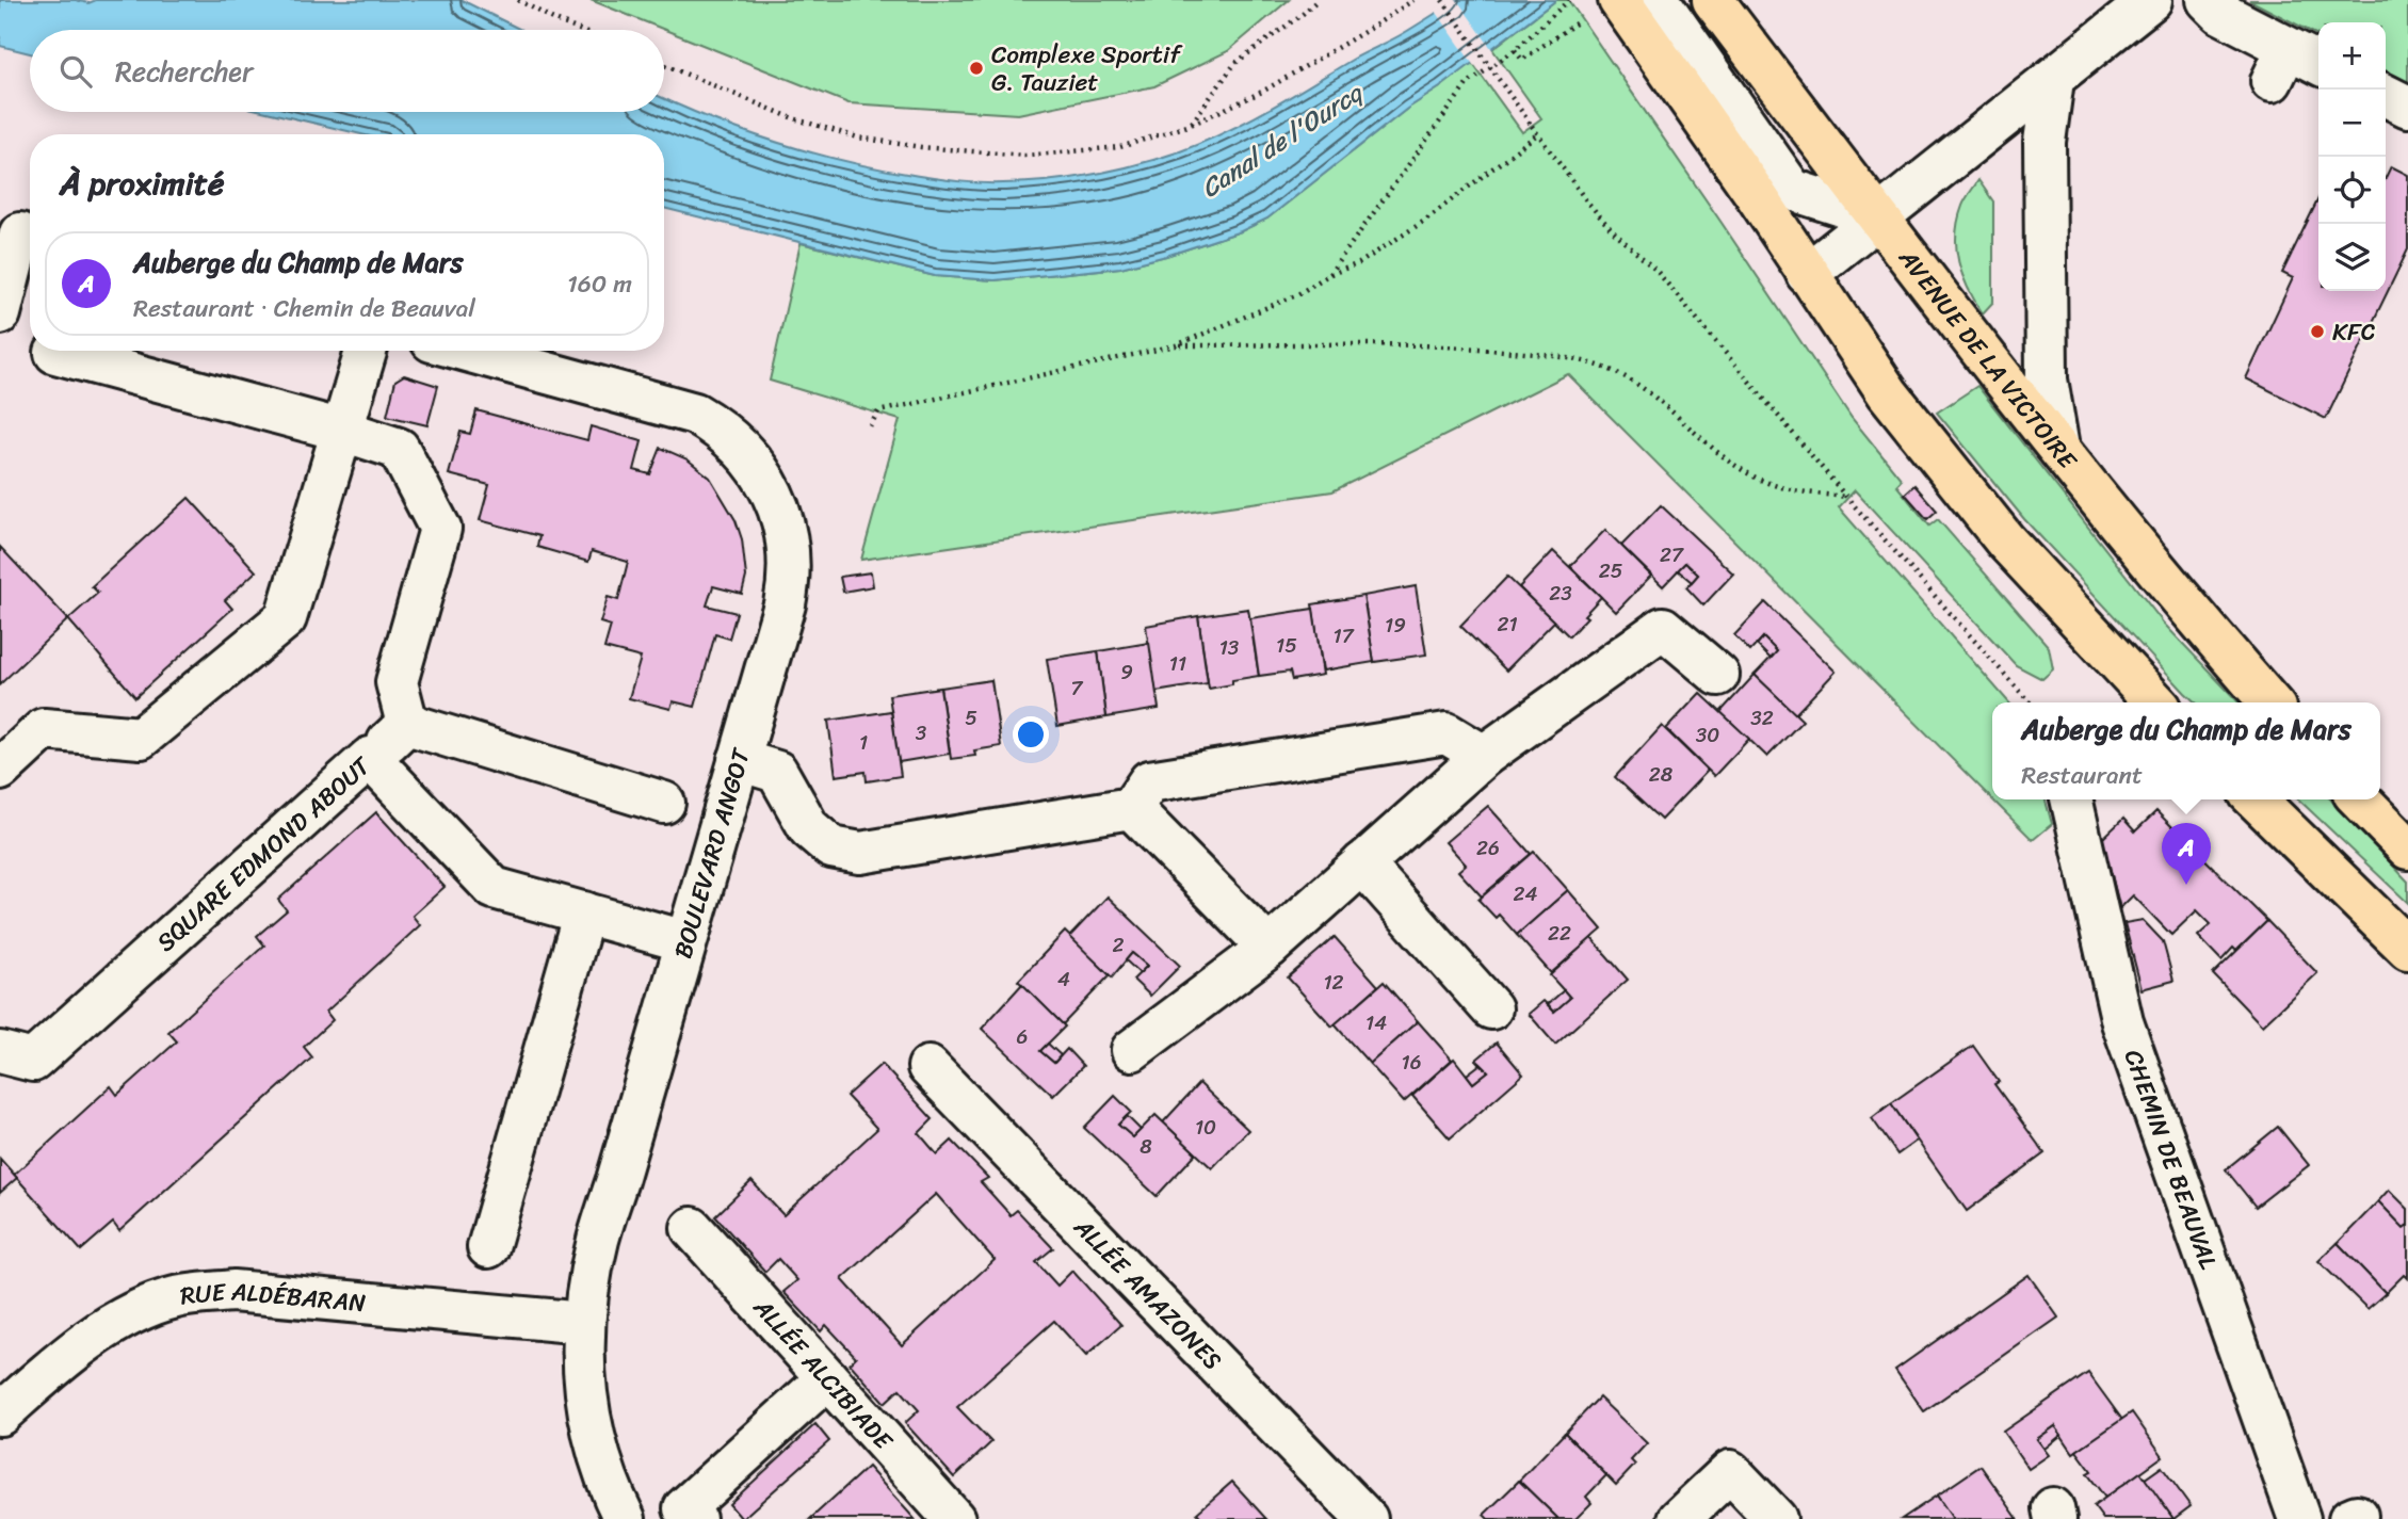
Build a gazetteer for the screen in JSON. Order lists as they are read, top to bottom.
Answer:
{
  "streets": {
    "main road": ["AVENUE DE LA VICTOIRE"],
    "street": [
      "BOULEVARD ANGOT",
      "SQUARE EDMOND ABOUT",
      "CHEMIN DE BEAUVAL",
      "ALLÉE AMAZONES",
      "RUE ALDÉBARAN",
      "ALLÉE ALCIBIADE"
    ]
  },
  "crossings": [
    ["BOULEVARD ANGOT", "SQUARE EDMOND ABOUT"],
    ["BOULEVARD ANGOT", "RUE ALDÉBARAN"]
  ],
  "water": ["Canal de l'Ourcq"],
  "places": ["Complexe Sportif G. Tauziet", "KFC"],
  "house_numbers": [
    "27",
    "25",
    "23",
    "21",
    "19",
    "17",
    "15",
    "13",
    "11",
    "9",
    "7",
    "5",
    "32",
    "3",
    "30",
    "1",
    "28",
    "26",
    "24",
    "22",
    "2",
    "4",
    "12",
    "14",
    "6",
    "16",
    "10",
    "8"
  ],
  "page": {
    "map_buttons": ["+", "−"],
    "search": "Rechercher",
    "heading": "À proximité",
    "list": [
      {
        "mark": "A",
        "name": "Auberge du Champ de Mars",
        "note": "Restaurant · Chemin de Beauval",
        "value": "160 m"
      }
    ],
    "popup": ["Auberge du Champ de Mars", "Restaurant"],
    "pins": "A"
  }
}
